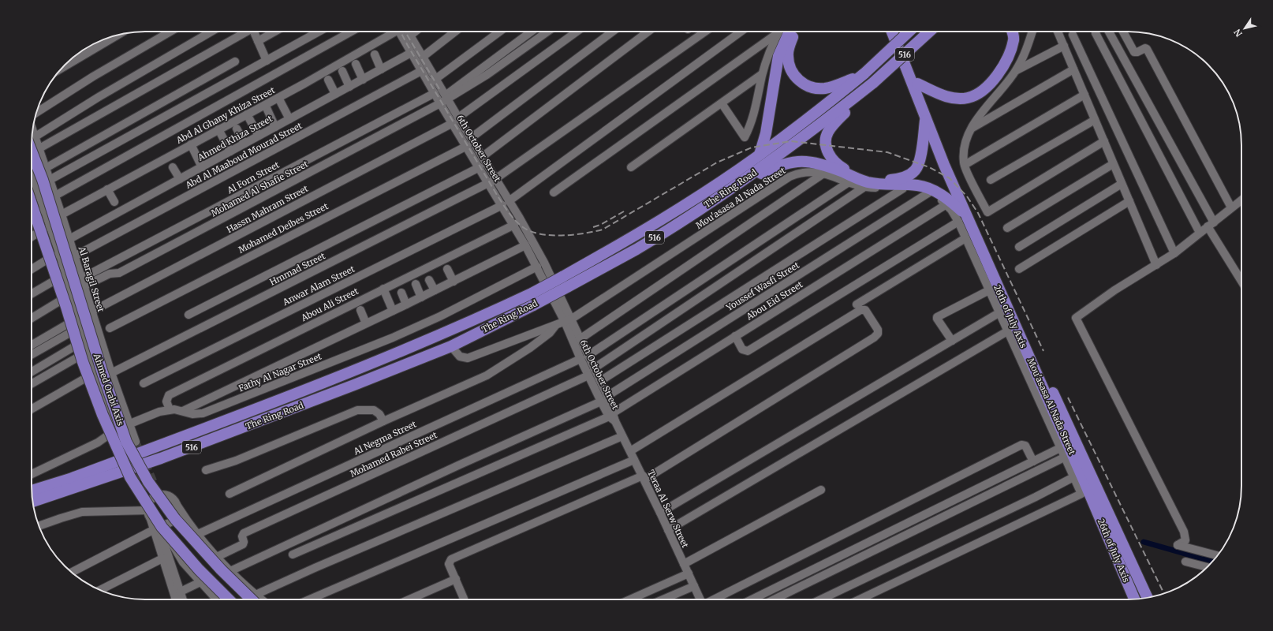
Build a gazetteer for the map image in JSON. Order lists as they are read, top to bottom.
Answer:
{
  "streets": {
    "highway": [
      "516",
      "The Ring Road",
      "26th of July Axis",
      "Ahmed Orabi Axis"
    ],
    "street": [
      "Abd Al Ghany Khiza Street",
      "Ahmed Khiza Street",
      "6th October Street",
      "Abd Al Maaboud Mourad Street",
      "Al Forn Street",
      "Mohamed Al Shafie Street",
      "Mou'asasa Al Nada Street",
      "Hassn Mahram Street",
      "Mohamed Deibes Street",
      "Hmmad Street",
      "Al Baragil Street",
      "Anwar Alam Street",
      "Youssef Wasfi Street",
      "Abou Eid Street",
      "Abou Ali Street",
      "Fathy Al Nagar Street",
      "Al Negma Street",
      "Mohamed Rabei Street",
      "Teraa Al Serw Street"
    ]
  },
  "crossings": [
    ["Abd Al Ghany Khiza Street", "Al Baragil Street"],
    ["Ahmed Khiza Street", "6th October Street"],
    ["Ahmed Khiza Street", "Al Baragil Street"],
    ["6th October Street", "Abd Al Maaboud Mourad Street"],
    ["6th October Street", "Al Forn Street"],
    ["6th October Street", "Mohamed Al Shafie Street"],
    ["6th October Street", "Mou'asasa Al Nada Street"],
    ["6th October Street", "Hassn Mahram Street"],
    ["6th October Street", "Mohamed Deibes Street"],
    ["6th October Street", "Hmmad Street"],
    ["6th October Street", "Anwar Alam Street"],
    ["6th October Street", "Youssef Wasfi Street"],
    ["6th October Street", "Abou Eid Street"],
    ["6th October Street", "Abou Ali Street"],
    ["6th October Street", "Fathy Al Nagar Street"],
    ["6th October Street", "Al Negma Street"],
    ["6th October Street", "Mohamed Rabei Street"],
    ["6th October Street", "Teraa Al Serw Street"],
    ["Abd Al Maaboud Mourad Street", "Al Baragil Street"],
    ["Al Forn Street", "Al Baragil Street"],
    ["Mohamed Al Shafie Street", "Al Baragil Street"],
    ["The Ring Road", "Mou'asasa Al Nada Street"],
    ["Mou'asasa Al Nada Street", "Youssef Wasfi Street"],
    ["Mou'asasa Al Nada Street", "Abou Eid Street"],
    ["Mou'asasa Al Nada Street", "26th of July Axis"],
    ["Mou'asasa Al Nada Street", "Al Negma Street"],
    ["Hassn Mahram Street", "Al Baragil Street"],
    ["Hmmad Street", "Al Baragil Street"],
    ["Al Baragil Street", "Fathy Al Nagar Street"],
    ["Abou Eid Street", "Teraa Al Serw Street"],
    ["Abou Ali Street", "Fathy Al Nagar Street"]
  ],
  "north": "bottom left"
}
